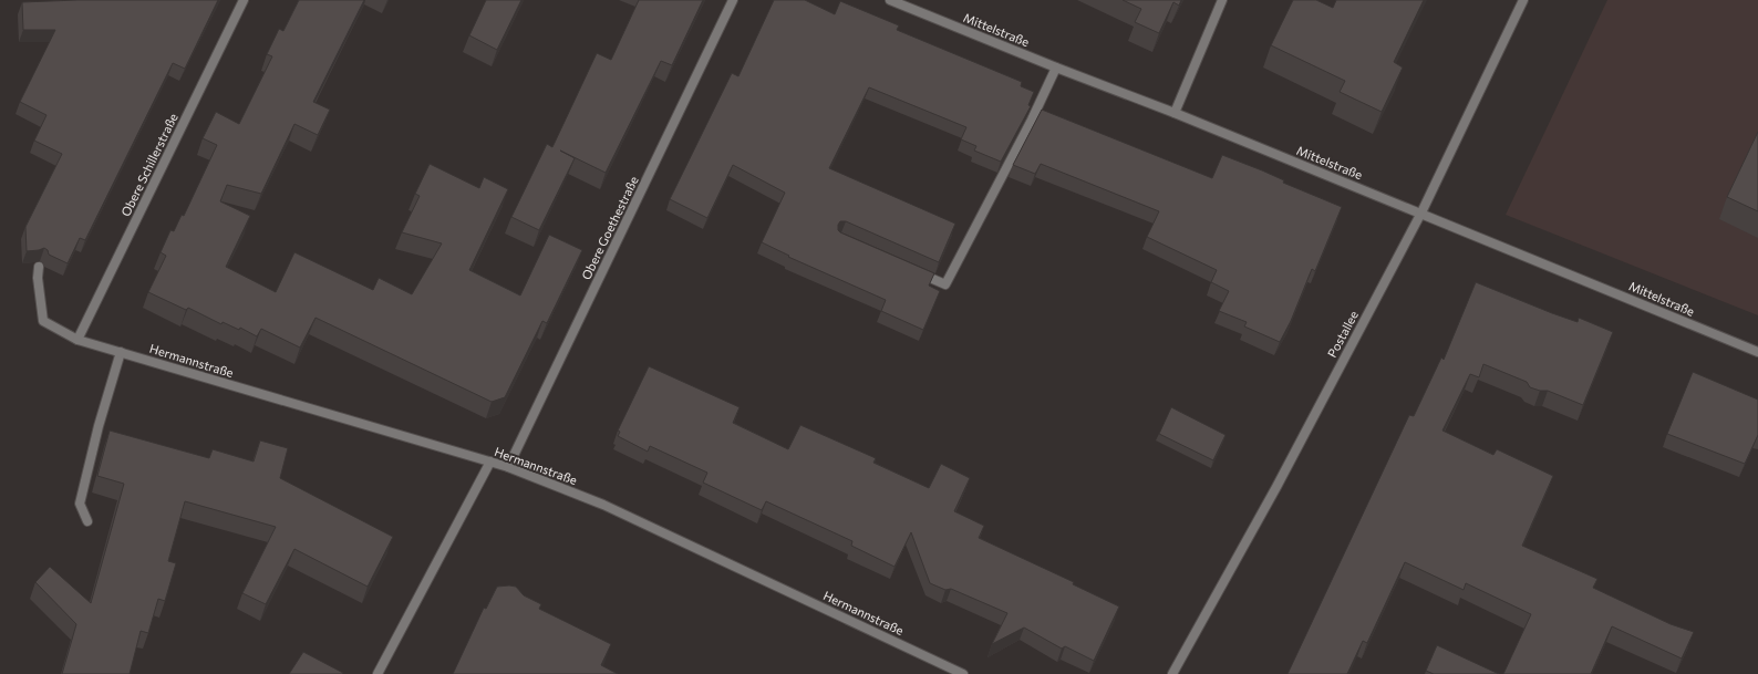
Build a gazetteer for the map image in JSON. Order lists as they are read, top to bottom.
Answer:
{
  "streets": {
    "street": [
      "Mittelstraße",
      "Obere Schillerstraße",
      "Obere Goethestraße",
      "Postallee",
      "Hermannstraße"
    ]
  },
  "crossings": [
    ["Mittelstraße", "Postallee"],
    ["Obere Schillerstraße", "Hermannstraße"],
    ["Obere Goethestraße", "Hermannstraße"]
  ]
}
